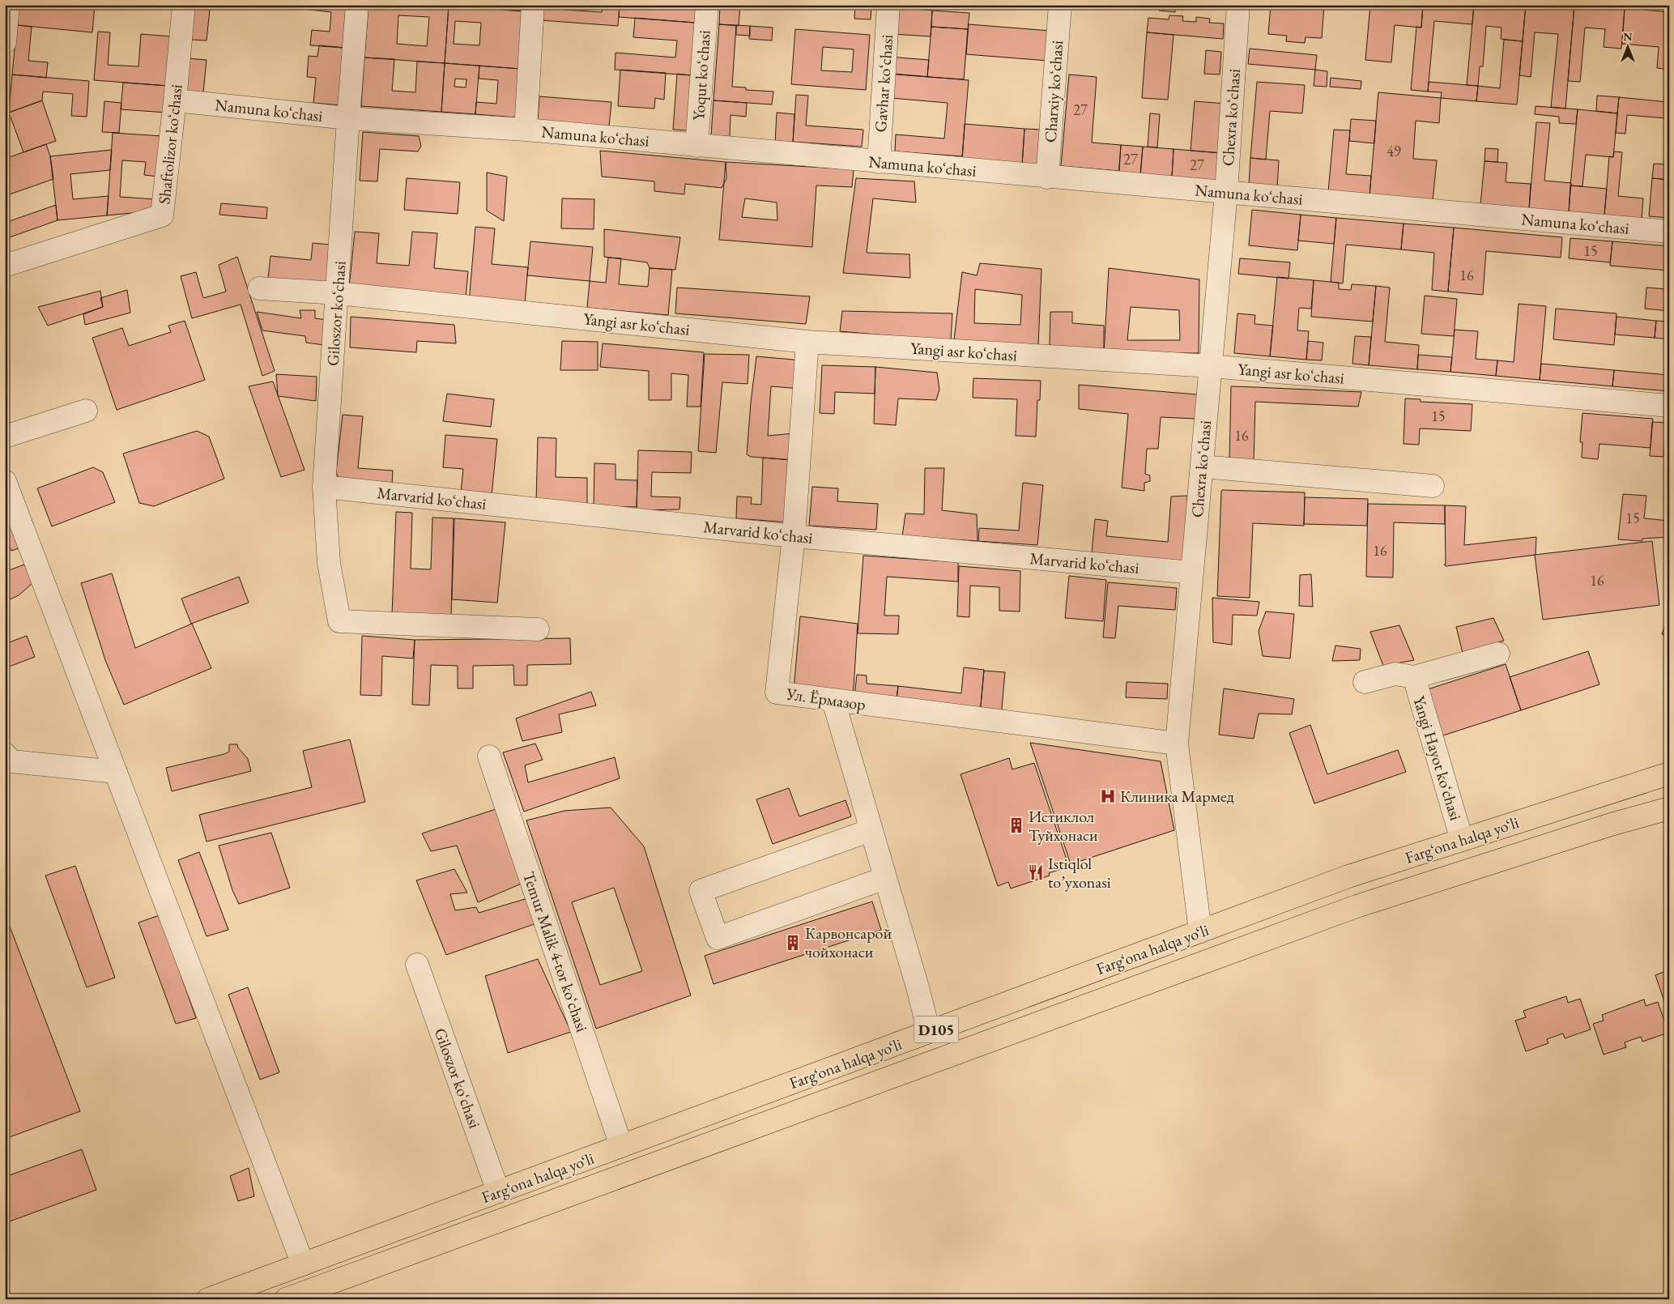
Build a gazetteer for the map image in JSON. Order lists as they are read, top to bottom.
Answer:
{
  "streets": {
    "highway": ["Farg‘ona halqa yo‘li", "D105"],
    "street": [
      "Yoqut koʻchasi",
      "Gavhar koʻchasi",
      "Charxiy koʻchasi",
      "Namuna koʻchasi",
      "Chexra koʻchasi",
      "Shaftolizor koʻchasi",
      "Giloszor koʻchasi",
      "Yangi asr koʻchasi",
      "Marvarid koʻchasi",
      "Ул. Ёрмазор",
      "Yangi Hayot koʻchasi",
      "Temur Malik 4-tor koʻchasi"
    ]
  },
  "crossings": [
    ["Yoqut koʻchasi", "Namuna koʻchasi"],
    ["Gavhar koʻchasi", "Namuna koʻchasi"],
    ["Charxiy koʻchasi", "Namuna koʻchasi"],
    ["Namuna koʻchasi", "Chexra koʻchasi"],
    ["Namuna koʻchasi", "Shaftolizor koʻchasi"],
    ["Namuna koʻchasi", "Giloszor koʻchasi"],
    ["Chexra koʻchasi", "Yangi asr koʻchasi"],
    ["Chexra koʻchasi", "Marvarid koʻchasi"],
    ["Chexra koʻchasi", "Ул. Ёрмазор"],
    ["Chexra koʻchasi", "Farg‘ona halqa yo‘li"],
    ["Giloszor koʻchasi", "Yangi asr koʻchasi"],
    ["Giloszor koʻchasi", "Marvarid koʻchasi"],
    ["Giloszor koʻchasi", "Farg‘ona halqa yo‘li"],
    ["Yangi asr koʻchasi", "Ул. Ёрмазор"],
    ["Marvarid koʻchasi", "Ул. Ёрмазор"],
    ["Yangi Hayot koʻchasi", "Farg‘ona halqa yo‘li"],
    ["Farg‘ona halqa yo‘li", "Temur Malik 4-tor koʻchasi"]
  ],
  "places": {
    "hospital": ["Клиника Мармед"],
    "building": ["Истиклол Туйхонаси", "Карвонсарой чойхонаси"],
    "restaurant": ["Istiqlol to’yxonasi"]
  },
  "house_numbers": [
    "27",
    "49",
    "27",
    "27",
    "15",
    "16",
    "15",
    "16",
    "15",
    "16",
    "16"
  ],
  "north": "top"
}
